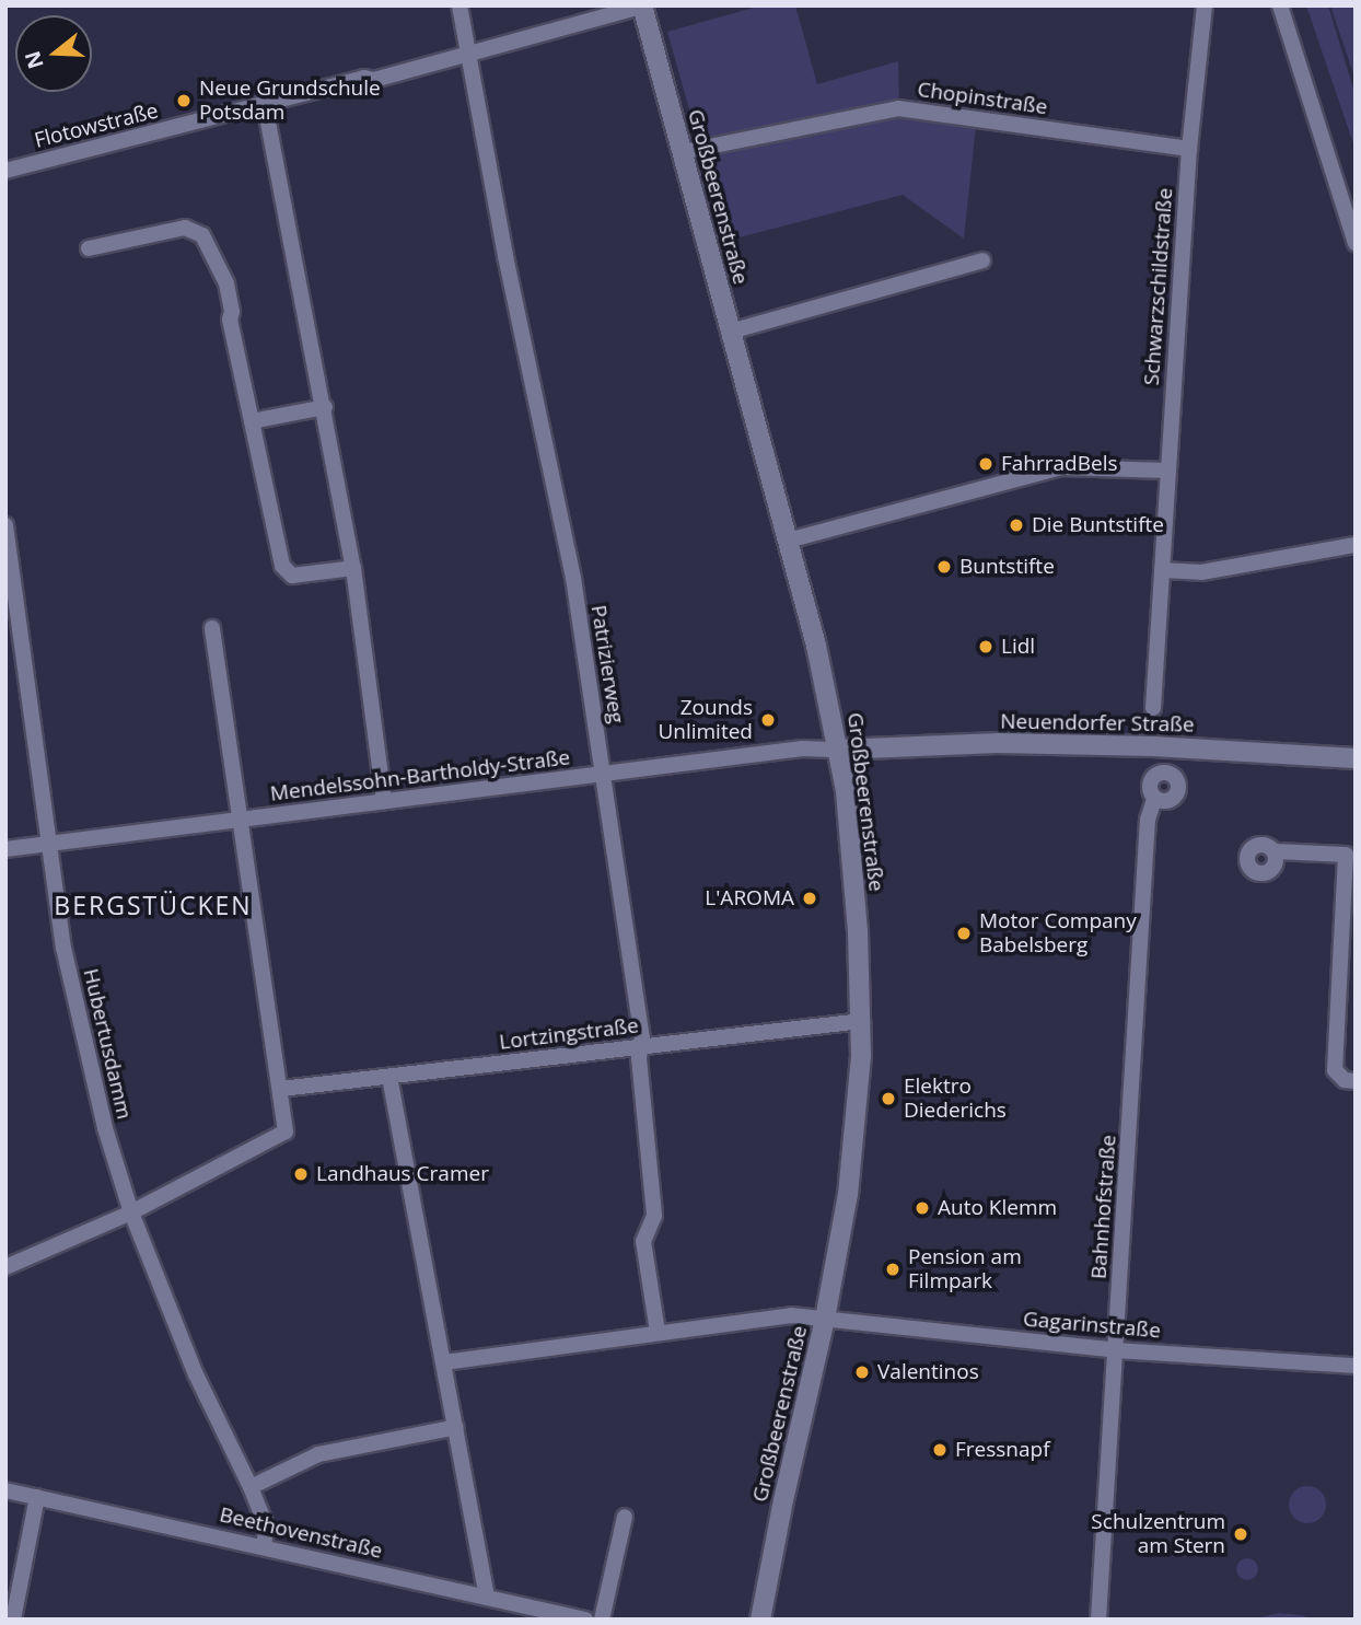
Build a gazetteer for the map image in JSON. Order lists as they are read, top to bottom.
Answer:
{
  "streets": {
    "street": [
      "Chopinstraße",
      "Flotowstraße",
      "Großbeerenstraße",
      "Schwarzschildstraße",
      "Patrizierweg",
      "Neuendorfer Straße",
      "Mendelssohn-Bartholdy-Straße",
      "Lortzingstraße",
      "Hubertusdamm",
      "Bahnhofstraße",
      "Gagarinstraße",
      "Beethovenstraße"
    ]
  },
  "crossings": [
    ["Chopinstraße", "Großbeerenstraße"],
    ["Chopinstraße", "Schwarzschildstraße"],
    ["Flotowstraße", "Großbeerenstraße"],
    ["Flotowstraße", "Patrizierweg"],
    ["Großbeerenstraße", "Neuendorfer Straße"],
    ["Großbeerenstraße", "Mendelssohn-Bartholdy-Straße"],
    ["Großbeerenstraße", "Lortzingstraße"],
    ["Großbeerenstraße", "Gagarinstraße"],
    ["Patrizierweg", "Mendelssohn-Bartholdy-Straße"],
    ["Patrizierweg", "Lortzingstraße"],
    ["Patrizierweg", "Gagarinstraße"],
    ["Neuendorfer Straße", "Mendelssohn-Bartholdy-Straße"],
    ["Mendelssohn-Bartholdy-Straße", "Hubertusdamm"],
    ["Hubertusdamm", "Beethovenstraße"],
    ["Bahnhofstraße", "Gagarinstraße"]
  ],
  "districts": ["BERGSTÜCKEN"],
  "places": [
    "Neue Grundschule Potsdam",
    "FahrradBels",
    "Die Buntstifte",
    "Buntstifte",
    "Lidl",
    "Zounds Unlimited",
    "L'AROMA",
    "Motor Company Babelsberg",
    "Elektro Diederichs",
    "Landhaus Cramer",
    "Auto Klemm",
    "Pension am Filmpark",
    "Valentinos",
    "Fressnapf",
    "Schulzentrum am Stern"
  ],
  "north": "left"
}
